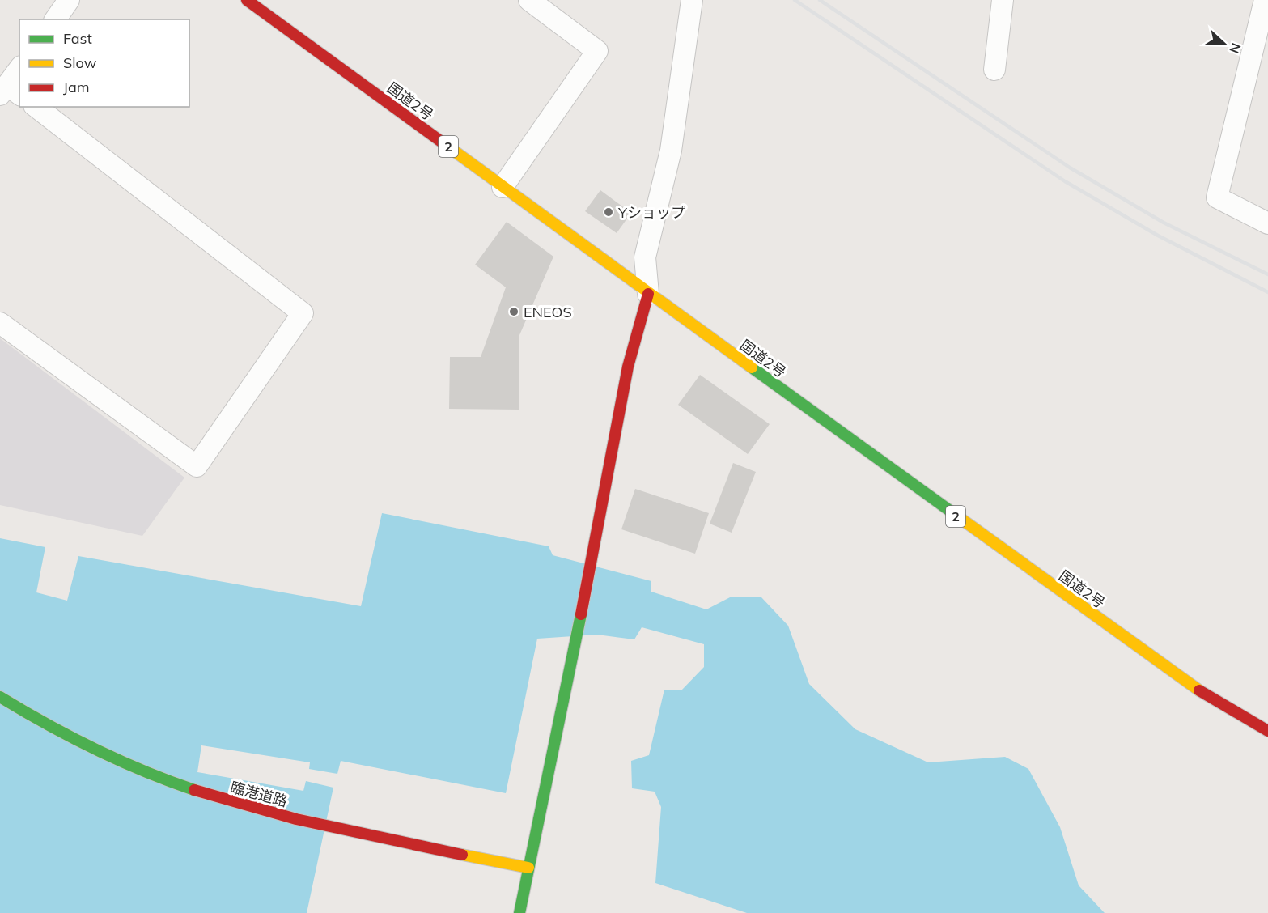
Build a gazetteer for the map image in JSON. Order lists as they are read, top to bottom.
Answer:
{
  "streets": {
    "main road": ["国道2号", "2", "臨港道路"]
  },
  "places": ["Yショップ", "ENEOS"],
  "legend": ["Fast", "Slow", "Jam"],
  "north": "right"
}
